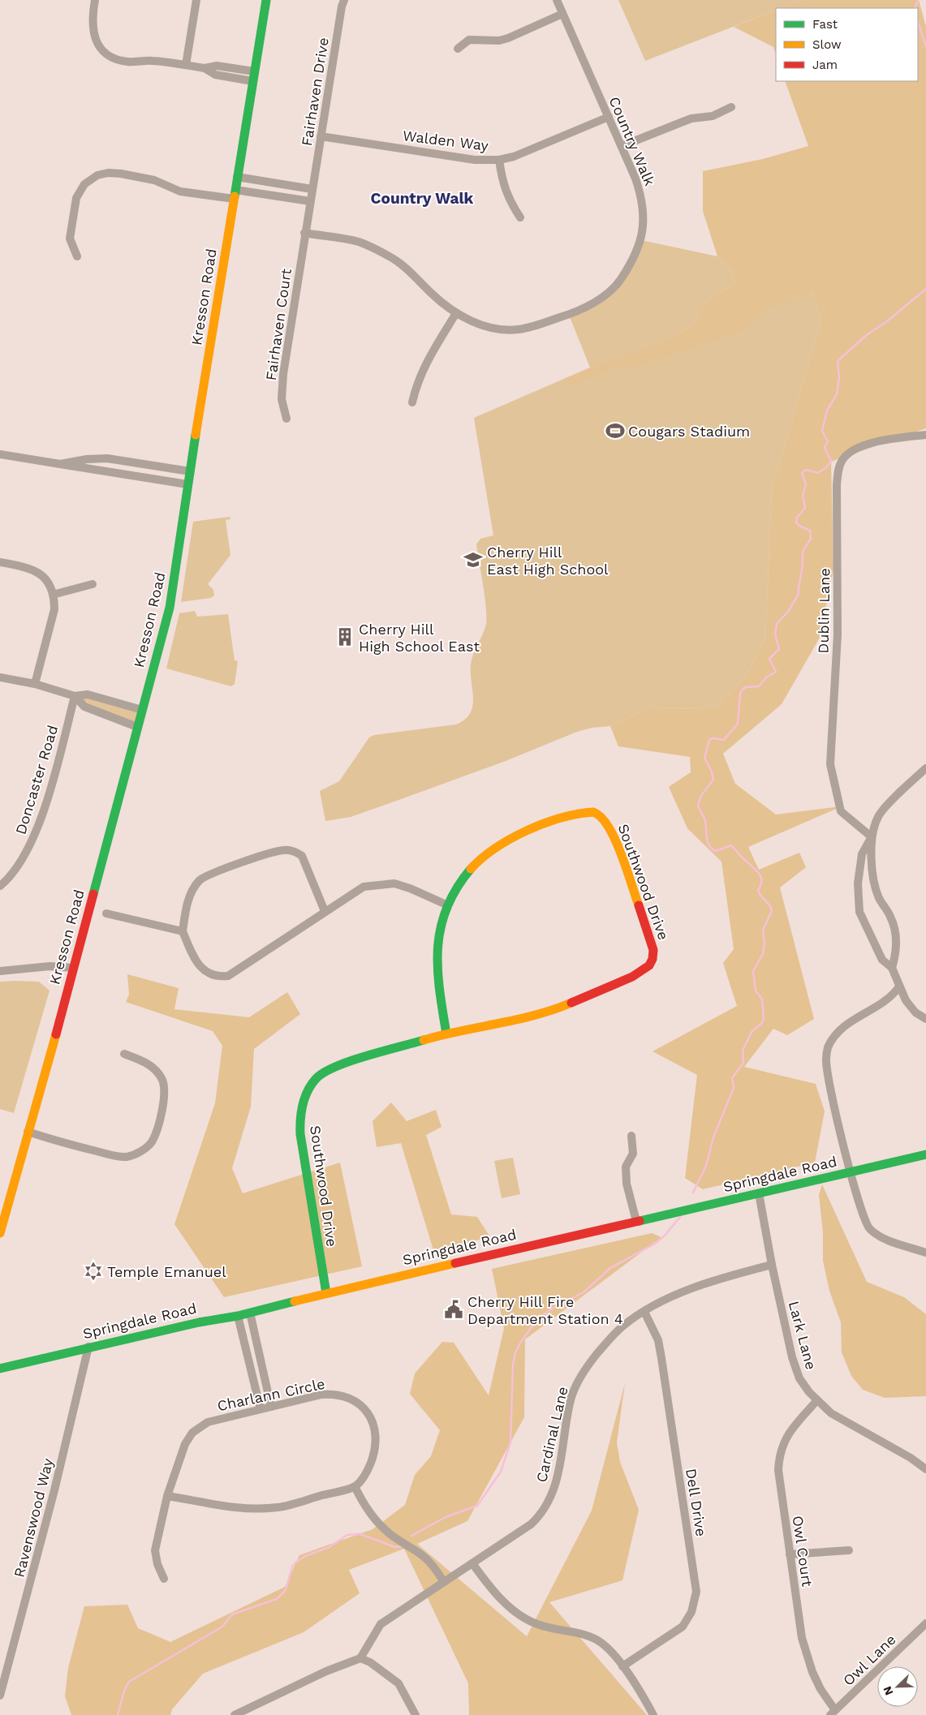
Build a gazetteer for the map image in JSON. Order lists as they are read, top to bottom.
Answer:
{
  "streets": {
    "street": [
      "Fairhaven Drive",
      "Walden Way",
      "Country Walk",
      "Kresson Road",
      "Fairhaven Court",
      "Dublin Lane",
      "Doncaster Road",
      "Southwood Drive",
      "Springdale Road",
      "Lark Lane",
      "Charlann Circle",
      "Cardinal Lane",
      "Dell Drive",
      "Ravenswood Way",
      "Owl Court",
      "Owl Lane"
    ]
  },
  "crossings": [
    ["Fairhaven Drive", "Walden Way"],
    ["Walden Way", "Country Walk"],
    ["Country Walk", "Fairhaven Court"],
    ["Southwood Drive", "Springdale Road"],
    ["Springdale Road", "Lark Lane"],
    ["Springdale Road", "Ravenswood Way"],
    ["Lark Lane", "Cardinal Lane"],
    ["Lark Lane", "Owl Court"],
    ["Cardinal Lane", "Dell Drive"],
    ["Owl Court", "Owl Lane"]
  ],
  "districts": ["Country Walk"],
  "places": {
    "sports": ["Cougars Stadium"],
    "school or university": ["Cherry Hill East High School"],
    "building": ["Cherry Hill High School East"],
    "synagogue": ["Temple Emanuel"],
    "public building": ["Cherry Hill Fire Department Station 4"]
  },
  "legend": ["Fast", "Slow", "Jam"],
  "north": "bottom left"
}
